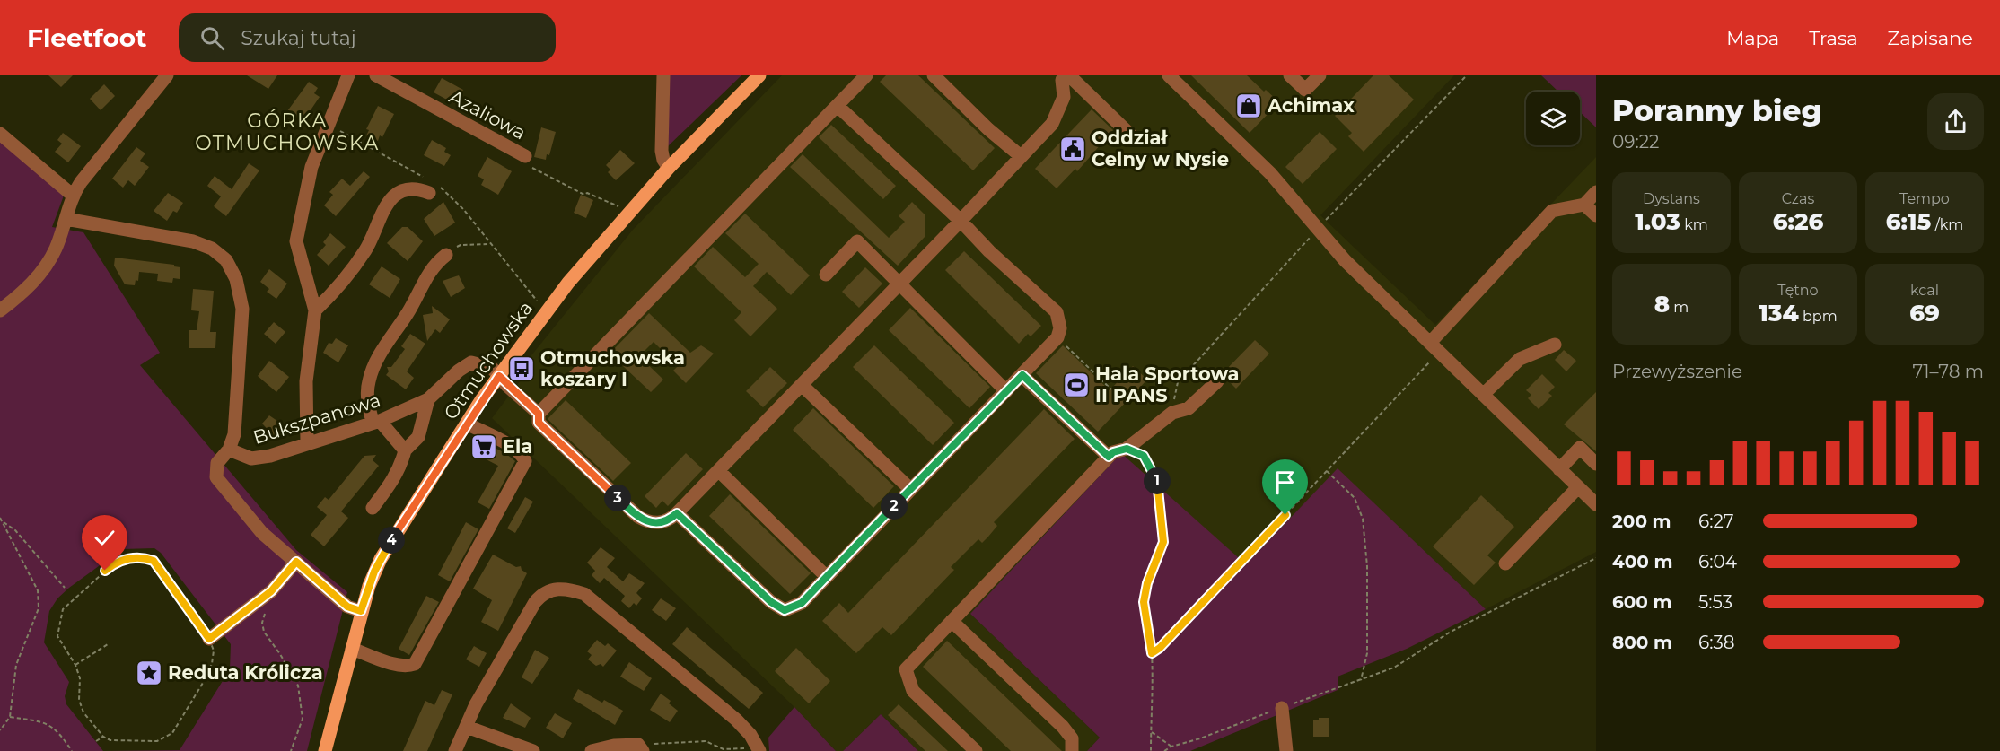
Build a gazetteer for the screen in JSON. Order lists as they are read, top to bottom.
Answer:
{
  "streets": {
    "main road": ["Otmuchowska"],
    "street": ["Azaliowa", "Bukszpanowa"]
  },
  "crossings": [
    ["Otmuchowska", "Bukszpanowa"]
  ],
  "districts": ["GÓRKA OTMUCHOWSKA"],
  "places": {
    "shop": ["Achimax"],
    "public building": ["Oddział Celny w Nysie"],
    "bus stop": ["Otmuchowska koszary I"],
    "sports": ["Hala Sportowa II PANS"],
    "supermarket": ["Ela"],
    "place": ["Reduta Królicza"]
  },
  "page": {
    "header": "Fleetfoot",
    "search": "Szukaj tutaj",
    "nav": ["Mapa", "Trasa", "Zapisane"],
    "heading": ["Poranny bieg", "09:22"],
    "stats": [
      ["Dystans", "1.03 km"],
      ["Czas", "6:26"],
      ["Tempo", "6:15 /km"],
      ["8 m"],
      ["Tętno", "134 bpm"],
      ["kcal", "69"]
    ],
    "chart": ["Przewyższenie", "71–78 m"],
    "pins": [
      "1",
      "3",
      "2",
      "4"
    ],
    "list": [
      {
        "name": "200 m",
        "note": "6:27"
      },
      {
        "name": "400 m",
        "note": "6:04"
      },
      {
        "name": "600 m",
        "note": "5:53"
      },
      {
        "name": "800 m",
        "note": "6:38"
      }
    ]
  }
}
